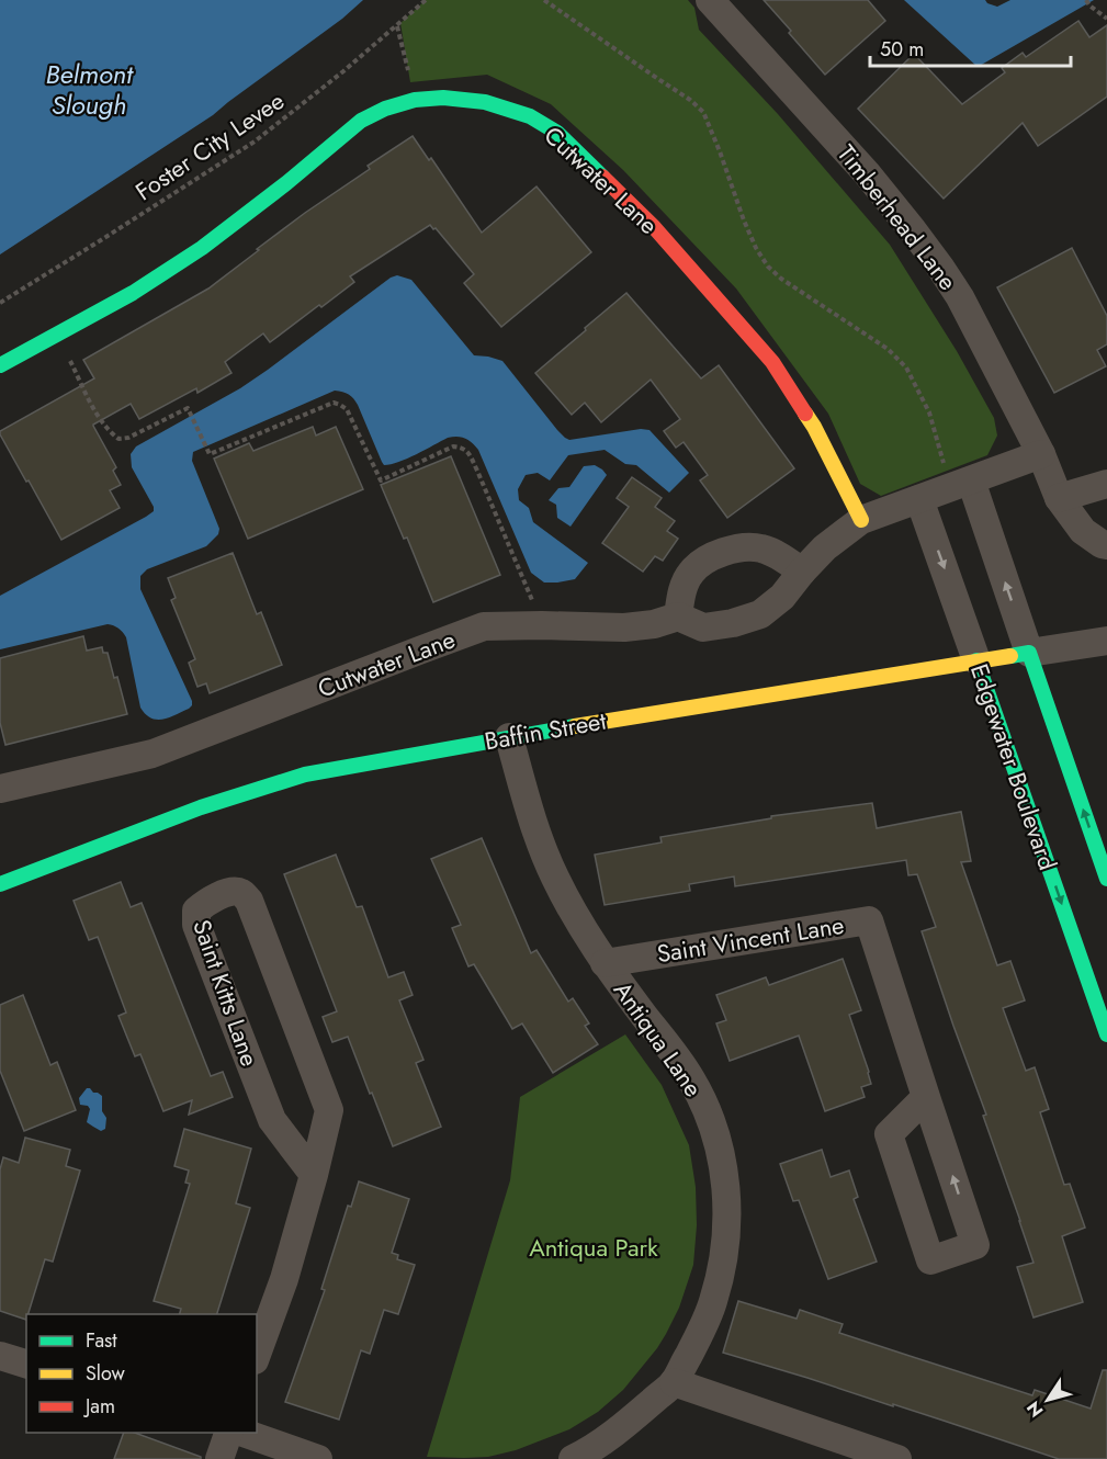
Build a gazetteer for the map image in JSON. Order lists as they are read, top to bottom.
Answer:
{
  "streets": {
    "street": [
      "Cutwater Lane",
      "Timberhead Lane",
      "Baffin Street",
      "Edgewater Boulevard",
      "Saint Vincent Lane",
      "Saint Kitts Lane",
      "Antiqua Lane"
    ],
    "path": ["Foster City Levee"]
  },
  "crossings": [
    ["Baffin Street", "Edgewater Boulevard"],
    ["Baffin Street", "Antiqua Lane"],
    ["Saint Vincent Lane", "Antiqua Lane"]
  ],
  "water": ["Belmont Slough"],
  "parks": ["Antiqua Park"],
  "legend": ["Fast", "Slow", "Jam"],
  "scale_bar": "50 m",
  "north": "bottom left"
}
